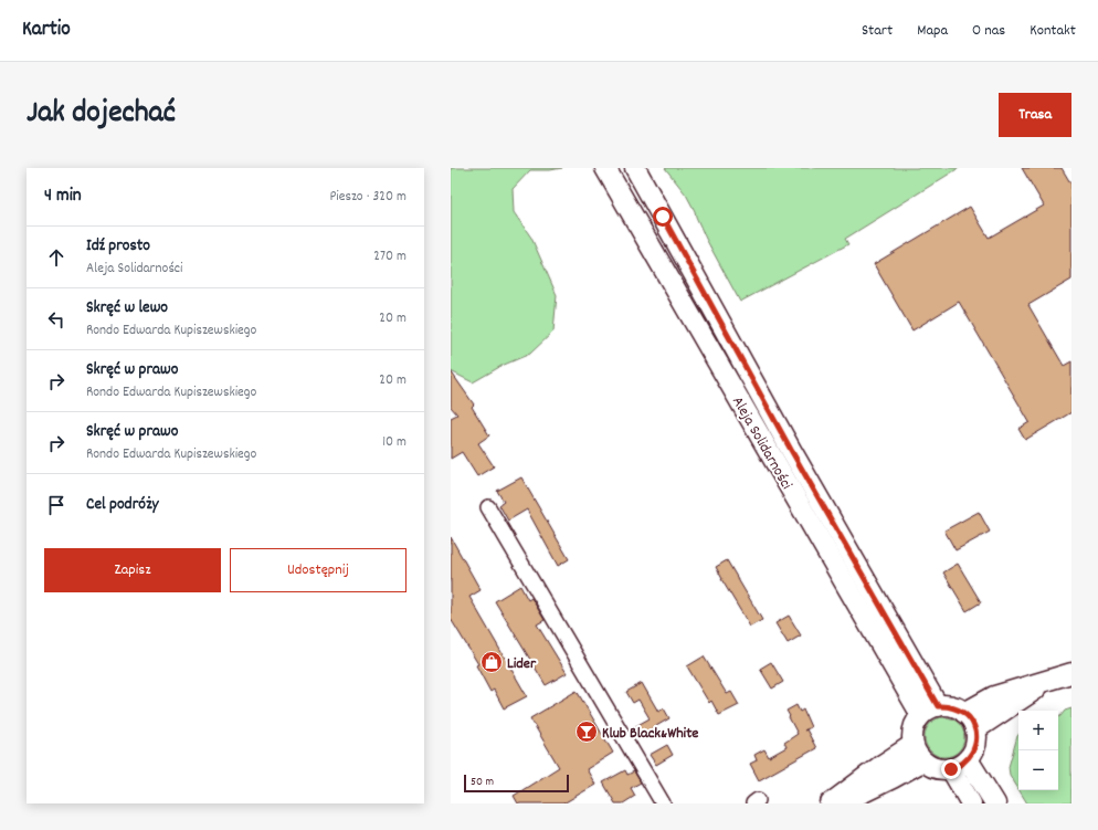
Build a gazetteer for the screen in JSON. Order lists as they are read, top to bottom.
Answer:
{
  "streets": {
    "main road": ["Aleja Solidarności"]
  },
  "places": {
    "shop": ["Lider"],
    "bar": ["Klub Black&White"]
  },
  "scale_bar": "50 m",
  "page": {
    "header": "Kartio",
    "nav": [
      "Start",
      "Mapa",
      "O nas",
      "Kontakt"
    ],
    "title": "Jak dojechać",
    "buttons": [
      "Trasa",
      ["Zapisz", "Udostępnij"]
    ],
    "heading": ["4 min", "Pieszo · 320 m"],
    "list": [
      ["Idź prosto", "Aleja Solidarności", "270 m"],
      ["Skręć w lewo", "Rondo Edwarda Kupiszewskiego", "20 m"],
      ["Skręć w prawo", "Rondo Edwarda Kupiszewskiego", "20 m"],
      ["Skręć w prawo", "Rondo Edwarda Kupiszewskiego", "10 m"],
      "Cel podróży"
    ],
    "map_buttons": ["+", "−"],
    "scale": "50 m"
  }
}
